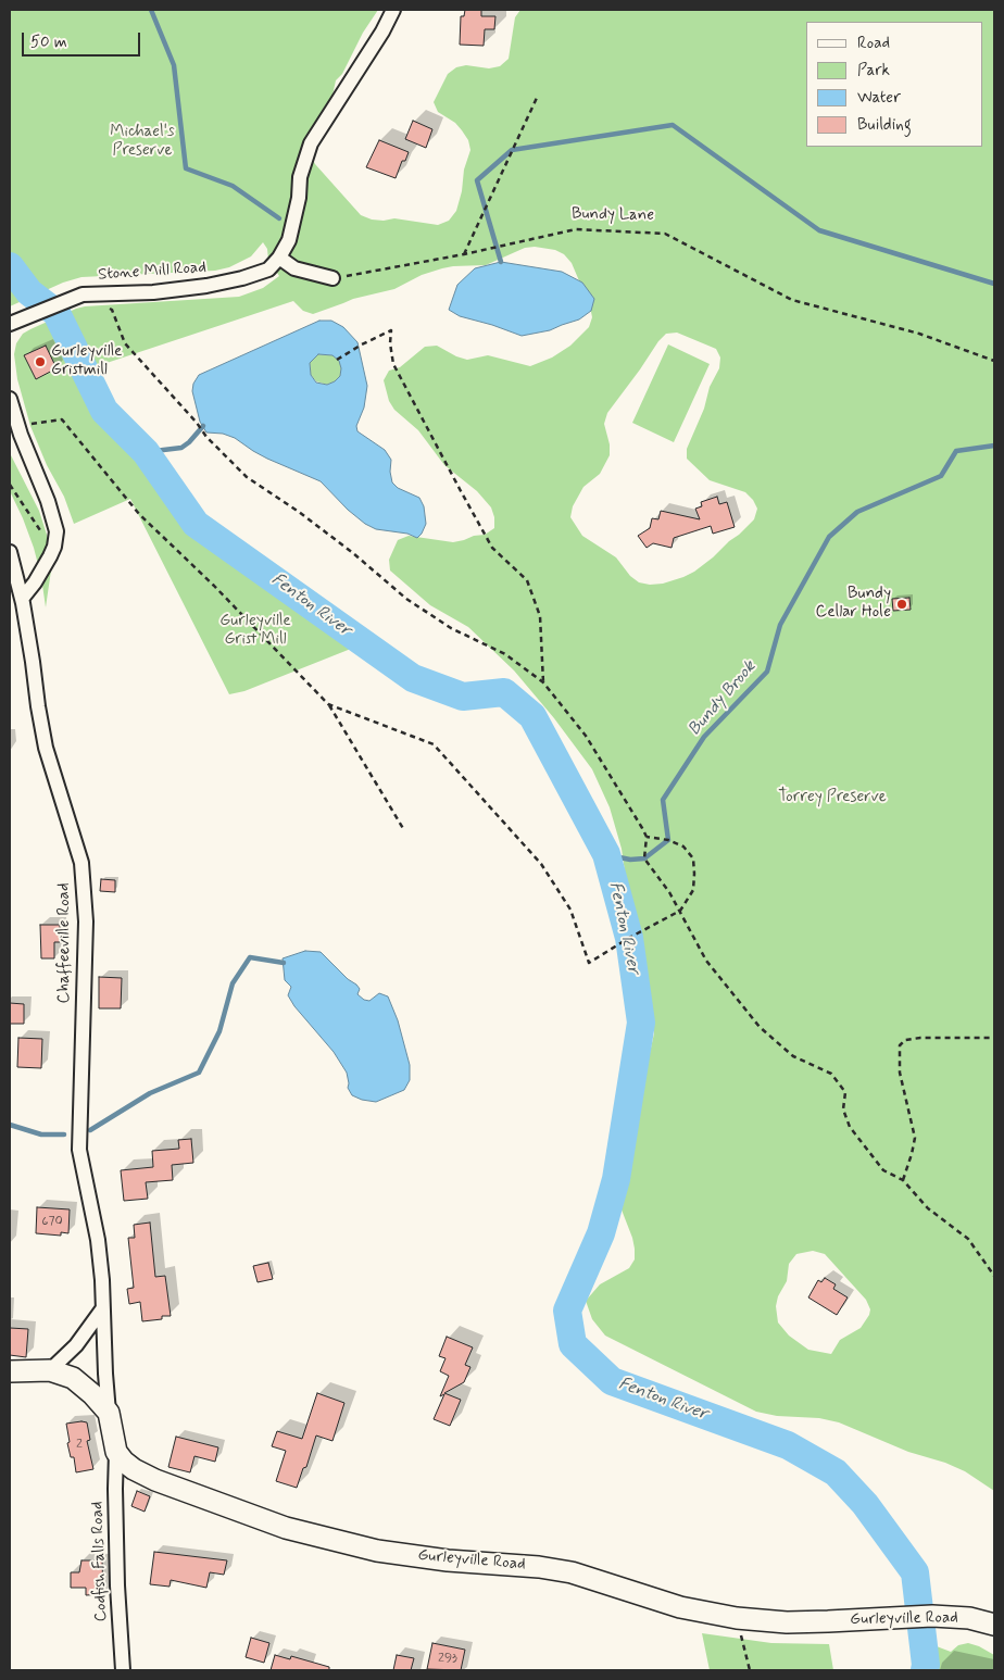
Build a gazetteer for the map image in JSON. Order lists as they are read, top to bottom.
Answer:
{
  "streets": {
    "street": [
      "Stone Mill Road",
      "Chaffeeville Road",
      "Gurleyville Road",
      "Codfish Falls Road"
    ],
    "path": ["Bundy Lane"]
  },
  "crossings": [
    ["Gurleyville Road", "Codfish Falls Road"]
  ],
  "water": ["Fenton River", "Bundy Brook"],
  "parks": ["Michael's Preserve", "Gurleyville Grist Mill", "Torrey Preserve"],
  "places": ["Gurleyville Gristmill", "Bundy Cellar Hole"],
  "house_numbers": ["670", "2", "293"],
  "legend": [
    "Road",
    "Park",
    "Water",
    "Building"
  ],
  "scale_bar": "50 m"
}
